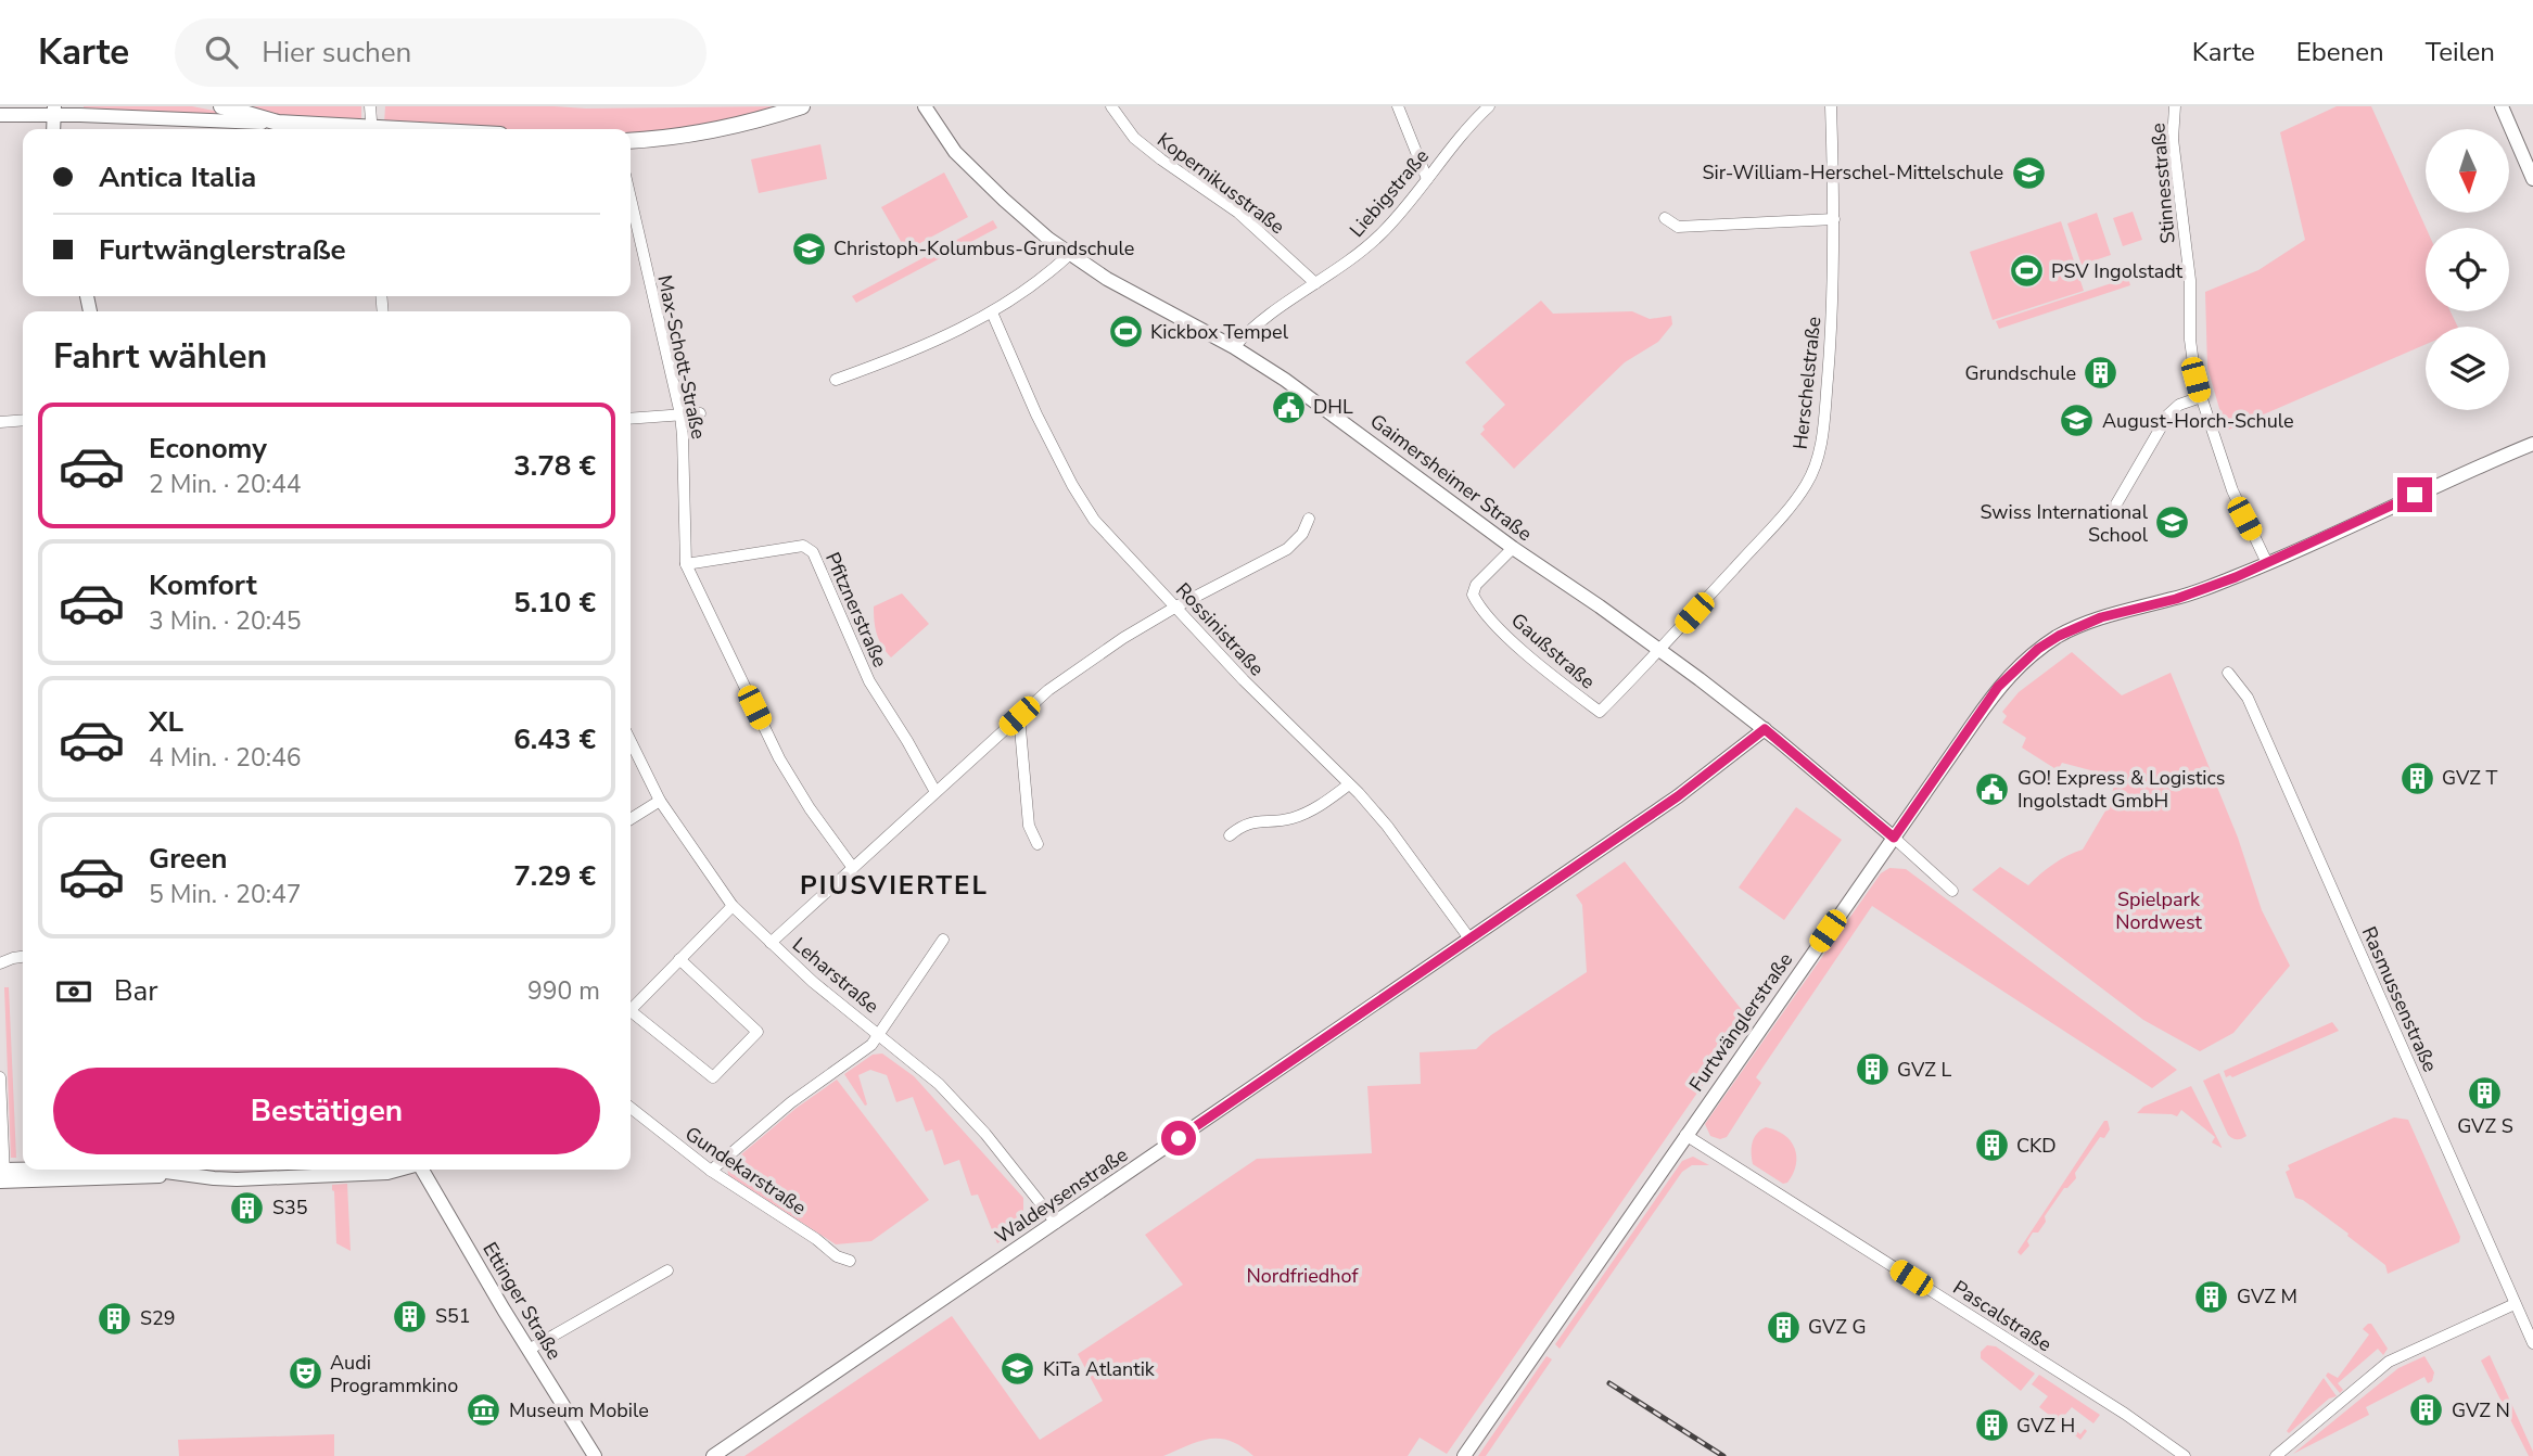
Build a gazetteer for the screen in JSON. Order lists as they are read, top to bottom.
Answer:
{
  "streets": {
    "street": [
      "Kopernikusstraße",
      "Stinnesstraße",
      "Liebigstraße",
      "Max-Schott-Straße",
      "Herschelstraße",
      "Gaimersheimer Straße",
      "Pfitznerstraße",
      "Rossinistraße",
      "Gaußstraße",
      "Leharstraße",
      "Rasmussenstraße",
      "Furtwänglerstraße",
      "Gundekarstraße",
      "Waldeysenstraße",
      "Ettinger Straße",
      "Pascalstraße"
    ]
  },
  "crossings": [
    ["Kopernikusstraße", "Liebigstraße"],
    ["Stinnesstraße", "Furtwänglerstraße"],
    ["Liebigstraße", "Gaimersheimer Straße"],
    ["Max-Schott-Straße", "Pfitznerstraße"],
    ["Herschelstraße", "Gaimersheimer Straße"],
    ["Herschelstraße", "Gaußstraße"],
    ["Gaimersheimer Straße", "Gaußstraße"],
    ["Gaimersheimer Straße", "Furtwänglerstraße"],
    ["Gaimersheimer Straße", "Waldeysenstraße"],
    ["Rossinistraße", "Waldeysenstraße"],
    ["Leharstraße", "Waldeysenstraße"],
    ["Furtwänglerstraße", "Pascalstraße"]
  ],
  "districts": ["PIUSVIERTEL"],
  "parks": ["Spielpark Nordwest", "Nordfriedhof"],
  "places": {
    "school or university": [
      "Sir-William-Herschel-Mittelschule",
      "Christoph-Kolumbus-Grundschule",
      "August-Horch-Schule",
      "Swiss International School",
      "KiTa Atlantik"
    ],
    "sports": ["PSV Ingolstadt", "Kickbox Tempel"],
    "building": [
      "Grundschule",
      "GVZ T",
      "GVZ L",
      "GVZ S",
      "CKD",
      "S35",
      "GVZ M",
      "S51",
      "S29",
      "GVZ G",
      "GVZ N",
      "GVZ H"
    ],
    "public building": ["DHL", "GO! Express & Logistics Ingolstadt GmbH"],
    "theatre": ["Audi Programmkino"],
    "museum": ["Museum Mobile"]
  },
  "north": "bottom",
  "page": {
    "header": "Karte",
    "search": "Hier suchen",
    "nav": ["Karte", "Ebenen", "Teilen"],
    "banner": ["Antica Italia", "Furtwänglerstraße"],
    "heading": "Fahrt wählen",
    "list": [
      {
        "name": "Economy",
        "note": "2 Min. · 20:44",
        "value": "3.78 €"
      },
      {
        "name": "Komfort",
        "note": "3 Min. · 20:45",
        "value": "5.10 €"
      },
      {
        "name": "XL",
        "note": "4 Min. · 20:46",
        "value": "6.43 €"
      },
      {
        "name": "Green",
        "note": "5 Min. · 20:47",
        "value": "7.29 €"
      }
    ],
    "pay": ["Bar", "990 m"],
    "buttons": "Bestätigen"
  }
}
